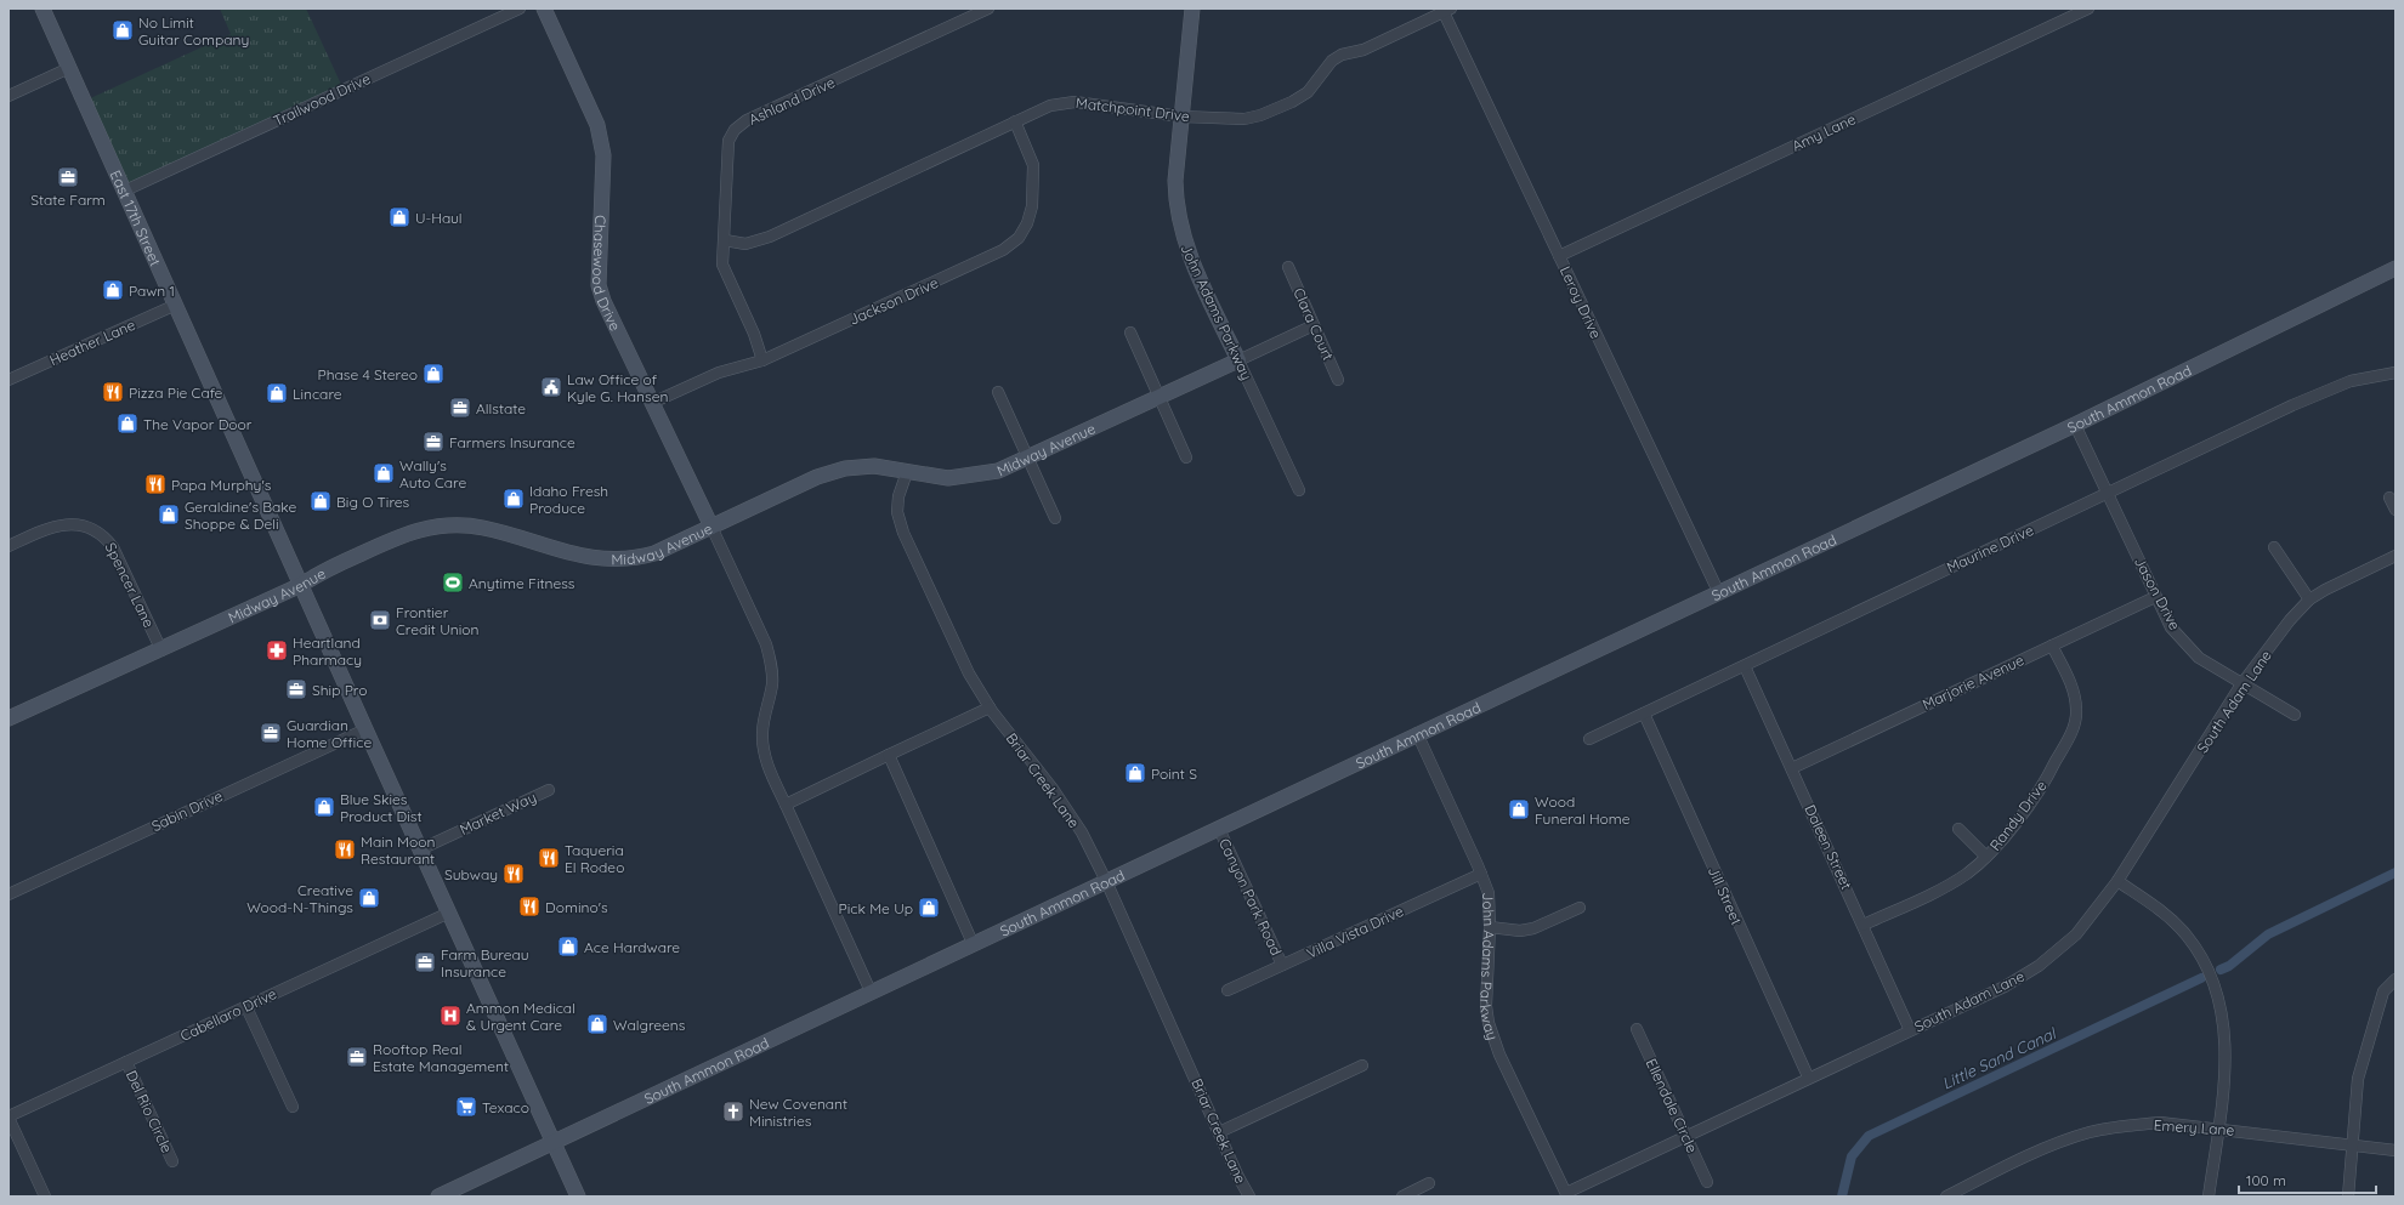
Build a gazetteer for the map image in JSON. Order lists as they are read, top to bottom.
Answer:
{
  "streets": {
    "main road": [
      "East 17th Street",
      "Chasewood Drive",
      "John Adams Parkway",
      "South Ammon Road",
      "Midway Avenue"
    ],
    "street": [
      "Trailwood Drive",
      "Ashland Drive",
      "Matchpoint Drive",
      "Amy Lane",
      "Jackson Drive",
      "Leroy Drive",
      "Clara Court",
      "Heather Lane",
      "Maurine Drive",
      "Spencer Lane",
      "Jason Drive",
      "Marjorie Avenue",
      "South Adam Lane",
      "Briar Creek Lane",
      "Sabin Drive",
      "Market Way",
      "Randy Drive",
      "Daleen Street",
      "Jill Street",
      "Canyon Park Road",
      "Villa Vista Drive",
      "Cabellaro Drive",
      "Ellendale Circle",
      "Del Rio Circle",
      "Emery Lane"
    ]
  },
  "crossings": [
    ["Trailwood Drive", "East 17th Street"],
    ["Ashland Drive", "Matchpoint Drive"],
    ["Ashland Drive", "Jackson Drive"],
    ["Matchpoint Drive", "Jackson Drive"],
    ["Matchpoint Drive", "Leroy Drive"],
    ["Matchpoint Drive", "John Adams Parkway"],
    ["Amy Lane", "Leroy Drive"],
    ["East 17th Street", "Heather Lane"],
    ["East 17th Street", "South Ammon Road"],
    ["East 17th Street", "Midway Avenue"],
    ["East 17th Street", "Sabin Drive"],
    ["East 17th Street", "Market Way"],
    ["East 17th Street", "Cabellaro Drive"],
    ["Chasewood Drive", "Jackson Drive"],
    ["Chasewood Drive", "Midway Avenue"],
    ["Leroy Drive", "South Ammon Road"],
    ["John Adams Parkway", "South Ammon Road"],
    ["John Adams Parkway", "Midway Avenue"],
    ["John Adams Parkway", "South Adam Lane"],
    ["John Adams Parkway", "Villa Vista Drive"],
    ["Clara Court", "Midway Avenue"],
    ["South Ammon Road", "Jason Drive"],
    ["South Ammon Road", "Briar Creek Lane"],
    ["South Ammon Road", "Canyon Park Road"],
    ["Midway Avenue", "Spencer Lane"],
    ["Midway Avenue", "Briar Creek Lane"],
    ["Maurine Drive", "Jason Drive"],
    ["Maurine Drive", "Daleen Street"],
    ["Maurine Drive", "Jill Street"],
    ["Jason Drive", "Marjorie Avenue"],
    ["Jason Drive", "South Adam Lane"],
    ["Marjorie Avenue", "Randy Drive"],
    ["Marjorie Avenue", "Daleen Street"],
    ["South Adam Lane", "Daleen Street"],
    ["South Adam Lane", "Jill Street"],
    ["South Adam Lane", "Ellendale Circle"],
    ["Randy Drive", "Daleen Street"],
    ["Canyon Park Road", "Villa Vista Drive"],
    ["Cabellaro Drive", "Del Rio Circle"]
  ],
  "water": ["Little Sand Canal"],
  "places": {
    "shop": [
      "No Limit Guitar Company",
      "U-Haul",
      "Pawn 1",
      "Phase 4 Stereo",
      "Lincare",
      "The Vapor Door",
      "Wally's Auto Care",
      "Idaho Fresh Produce",
      "Big O Tires",
      "Geraldine's Bake Shoppe & Deli",
      "Point S",
      "Blue Skies Product Dist",
      "Wood Funeral Home",
      "Creative Wood-N-Things",
      "Pick Me Up",
      "Ace Hardware",
      "Walgreens"
    ],
    "office": [
      "State Farm",
      "Allstate",
      "Farmers Insurance",
      "Ship Pro",
      "Guardian Home Office",
      "Farm Bureau Insurance",
      "Rooftop Real Estate Management"
    ],
    "public building": ["Law Office of Kyle G. Hansen"],
    "restaurant": [
      "Pizza Pie Cafe",
      "Papa Murphy's",
      "Main Moon Restaurant",
      "Taqueria El Rodeo",
      "Subway",
      "Domino's"
    ],
    "sports": ["Anytime Fitness"],
    "bank": ["Frontier Credit Union"],
    "pharmacy": ["Heartland Pharmacy"],
    "hospital": ["Ammon Medical & Urgent Care"],
    "supermarket": ["Texaco"],
    "church": ["New Covenant Ministries"]
  },
  "scale_bar": "100 m"
}
